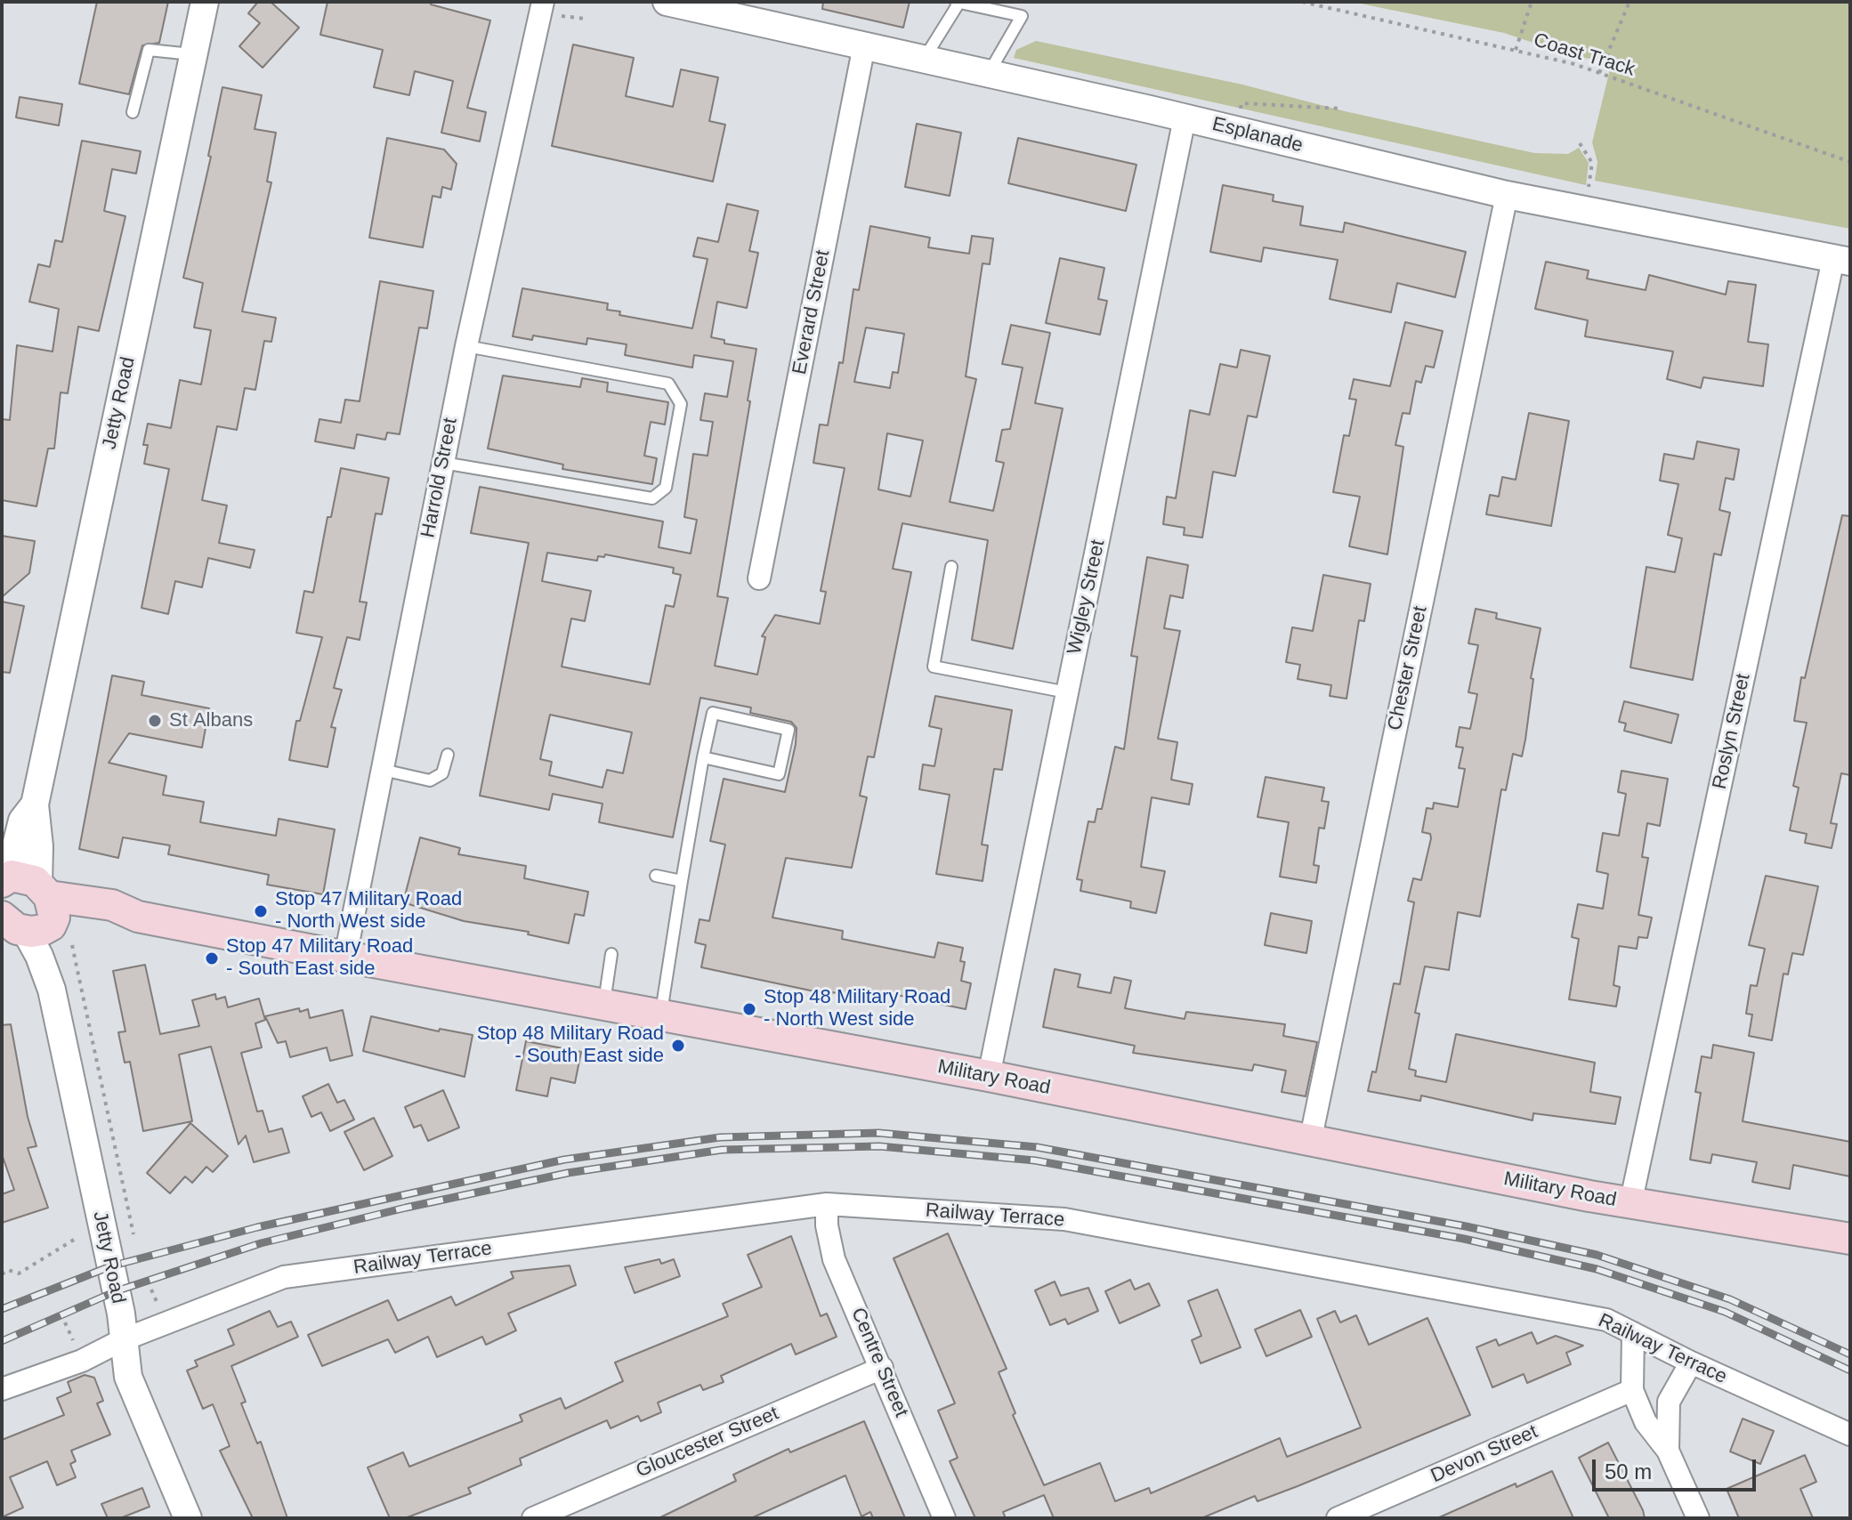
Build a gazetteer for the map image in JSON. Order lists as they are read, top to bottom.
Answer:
{
  "streets": {
    "main road": ["Military Road"],
    "street": [
      "Esplanade",
      "Everard Street",
      "Jetty Road",
      "Harrold Street",
      "Wigley Street",
      "Chester Street",
      "Roslyn Street",
      "Railway Terrace",
      "Centre Street",
      "Gloucester Street",
      "Devon Street"
    ],
    "path": ["Coast Track"]
  },
  "crossings": [
    ["Esplanade", "Everard Street"],
    ["Esplanade", "Wigley Street"],
    ["Esplanade", "Chester Street"],
    ["Esplanade", "Roslyn Street"],
    ["Jetty Road", "Military Road"],
    ["Jetty Road", "Railway Terrace"],
    ["Harrold Street", "Military Road"],
    ["Wigley Street", "Military Road"],
    ["Chester Street", "Military Road"],
    ["Roslyn Street", "Military Road"],
    ["Railway Terrace", "Centre Street"],
    ["Centre Street", "Gloucester Street"]
  ],
  "places": [
    "St Albans",
    "Stop 47 Military Road - North West side",
    "Stop 47 Military Road - South East side",
    "Stop 48 Military Road - North West side",
    "Stop 48 Military Road - South East side"
  ],
  "scale_bar": "50 m"
}
